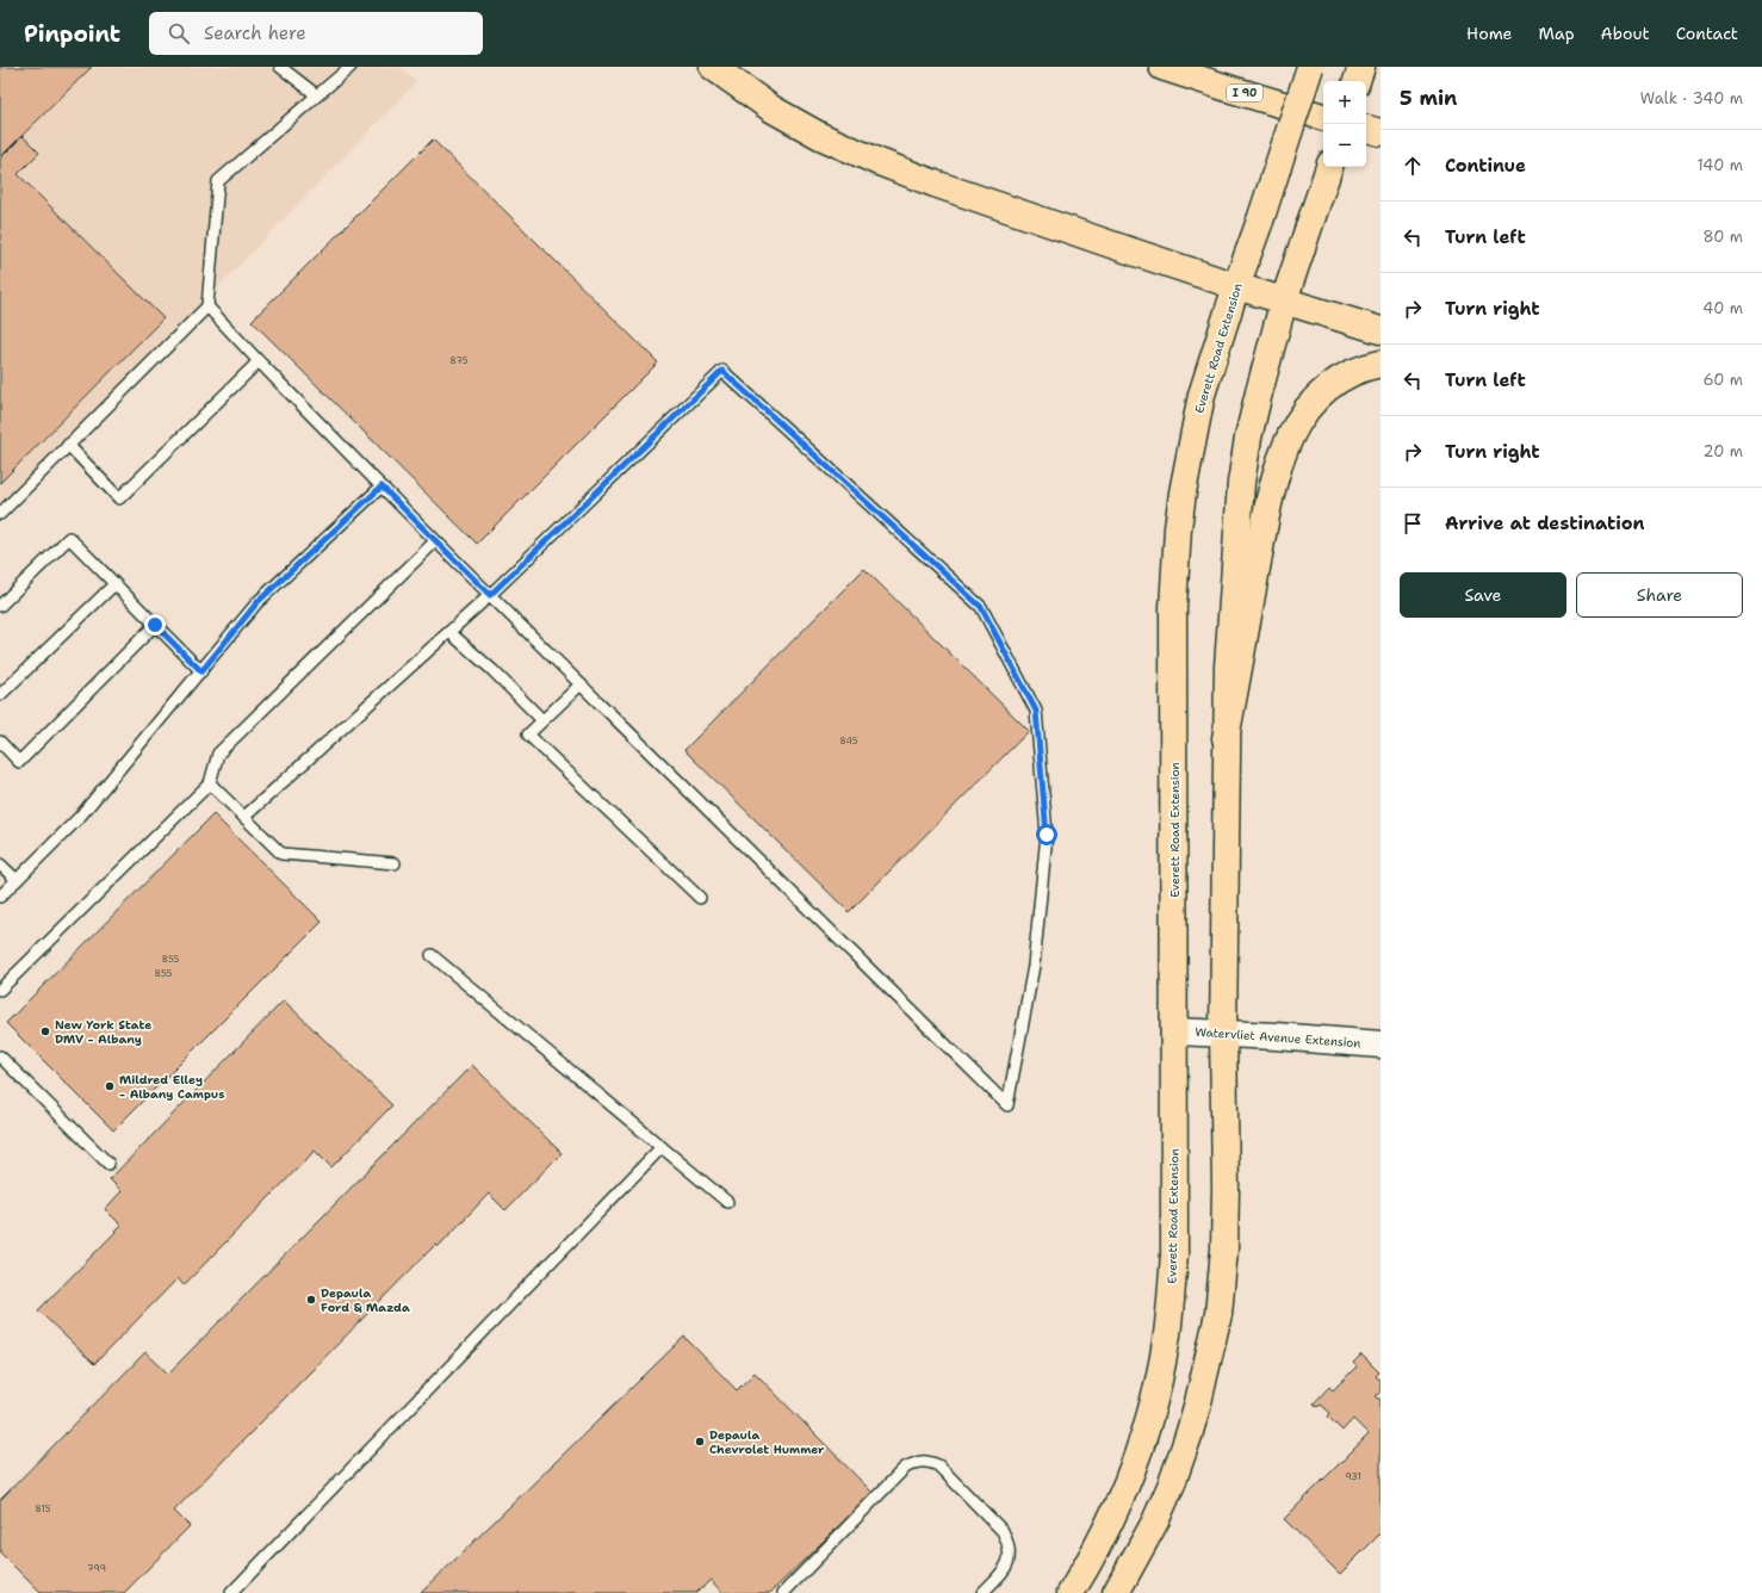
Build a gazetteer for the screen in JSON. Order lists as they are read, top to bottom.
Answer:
{
  "streets": {
    "main road": ["I 90", "Everett Road Extension"],
    "street": ["Watervliet Avenue Extension"]
  },
  "crossings": [
    ["Everett Road Extension", "Watervliet Avenue Extension"]
  ],
  "places": [
    "New York State DMV - Albany",
    "Mildred Elley - Albany Campus",
    "Depaula Ford & Mazda",
    "Depaula Chevrolet Hummer"
  ],
  "house_numbers": [
    "875",
    "845",
    "855",
    "855",
    "931",
    "815",
    "799"
  ],
  "page": {
    "header": "Pinpoint",
    "search": "Search here",
    "nav": [
      "Home",
      "Map",
      "About",
      "Contact"
    ],
    "heading": ["5 min", "Walk · 340 m"],
    "map_buttons": ["+", "−"],
    "list": [
      ["Continue", "140 m"],
      ["Turn left", "80 m"],
      ["Turn right", "40 m"],
      ["Turn left", "60 m"],
      ["Turn right", "20 m"],
      "Arrive at destination"
    ],
    "buttons": ["Save", "Share"]
  }
}
